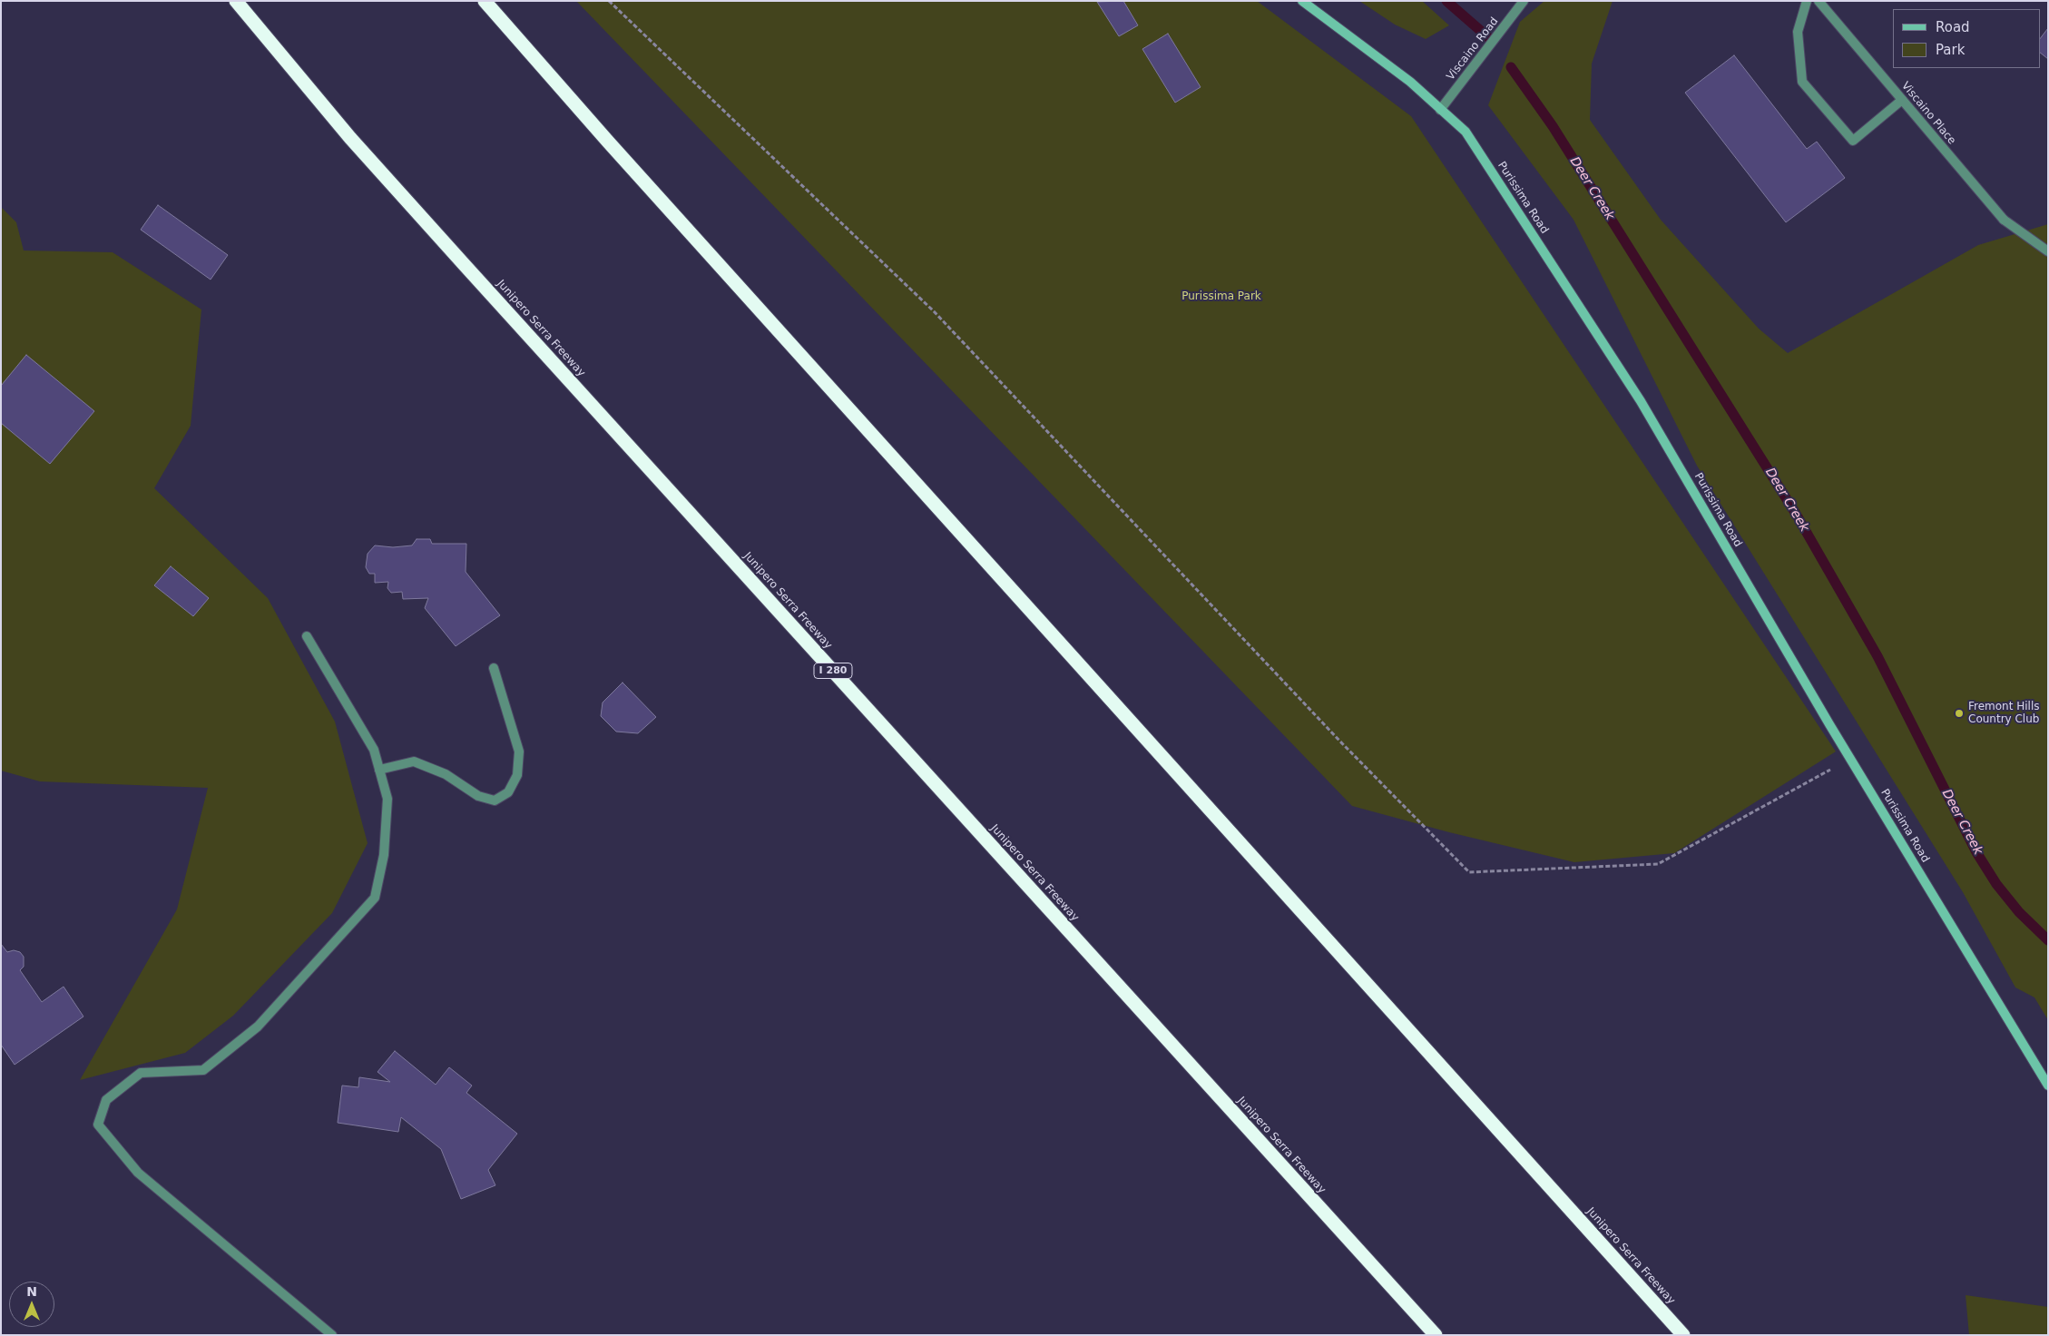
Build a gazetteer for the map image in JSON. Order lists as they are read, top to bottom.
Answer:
{
  "streets": {
    "highway": ["Junipero Serra Freeway", "I 280"],
    "street": ["Viscaino Road", "Viscaino Place", "Purissima Road"]
  },
  "crossings": [
    ["Viscaino Road", "Purissima Road"]
  ],
  "water": ["Deer Creek"],
  "parks": ["Purissima Park"],
  "places": ["Fremont Hills Country Club"],
  "legend": ["Road", "Park"],
  "north": "top"
}
